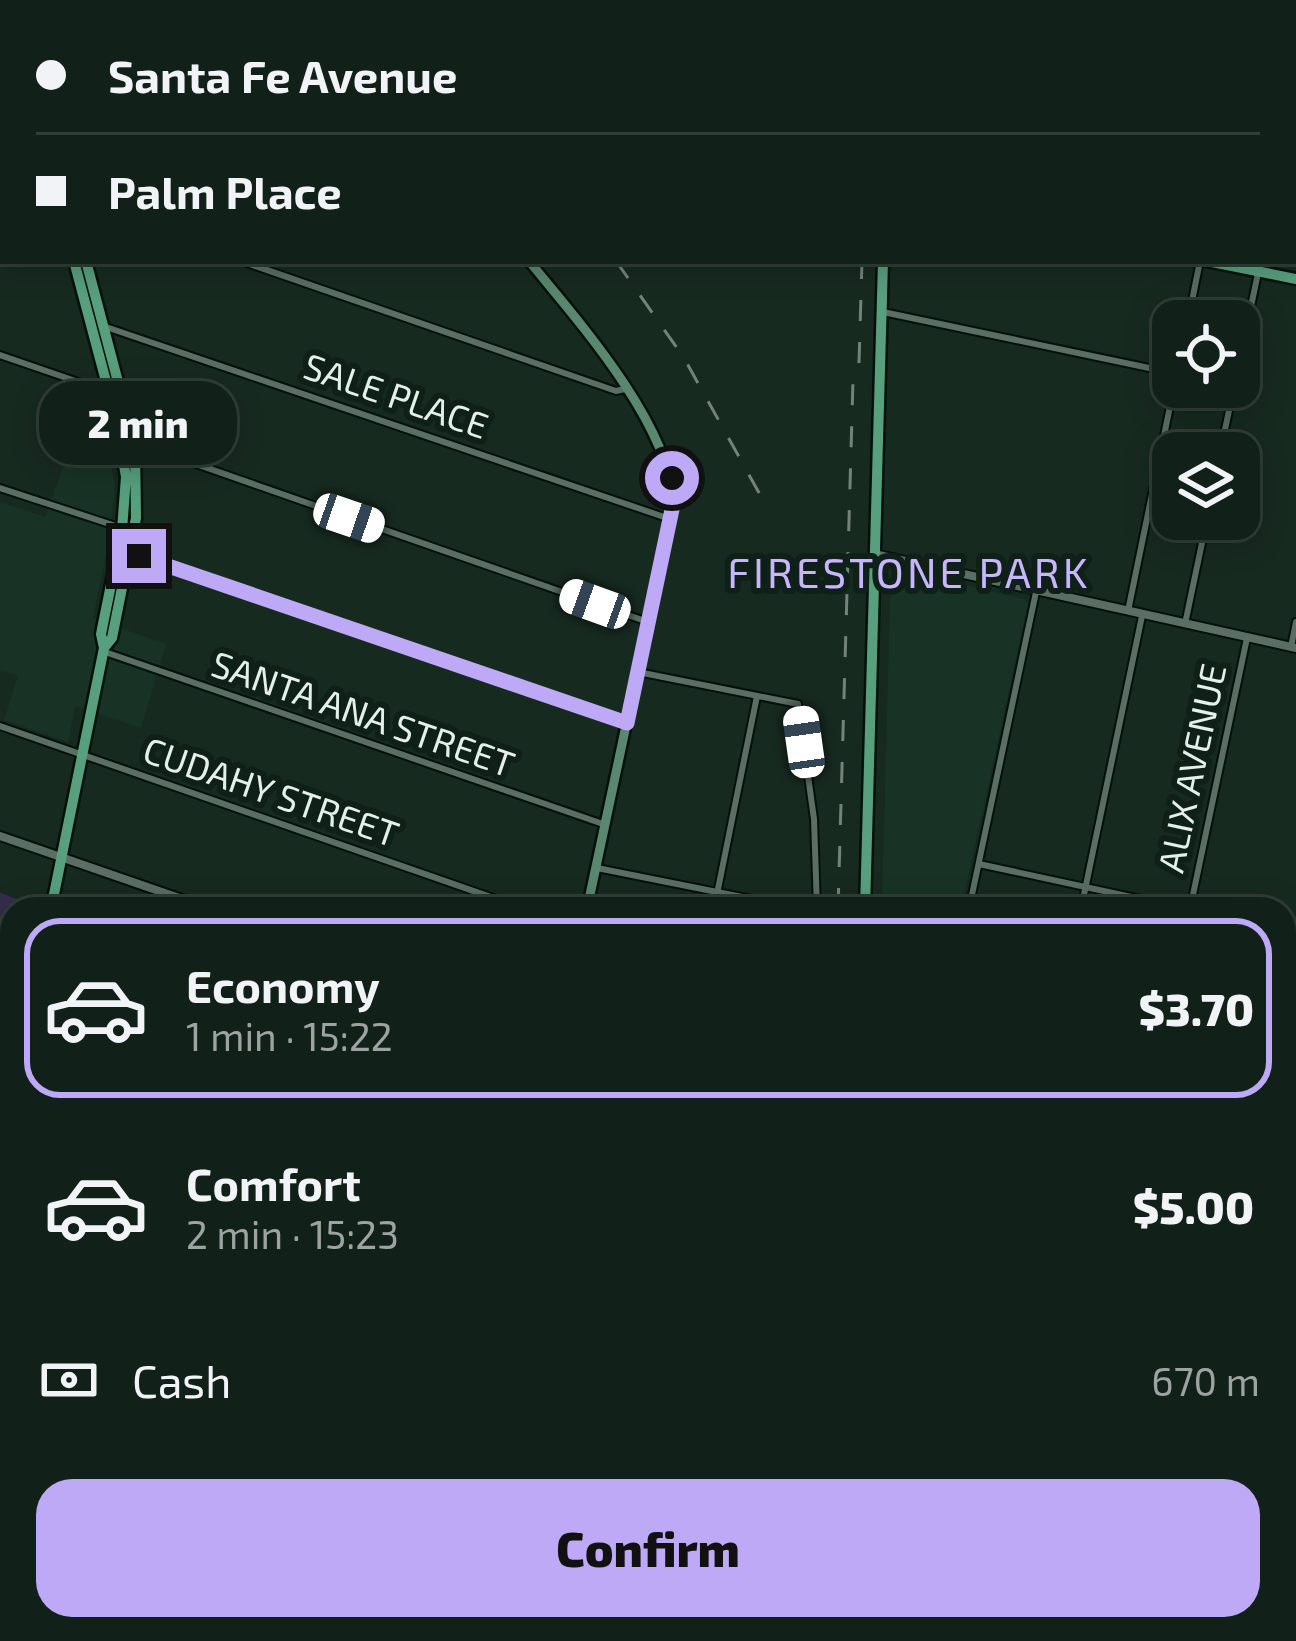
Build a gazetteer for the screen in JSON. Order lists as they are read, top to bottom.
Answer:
{
  "streets": {
    "street": [
      "SALE PLACE",
      "SANTA ANA STREET",
      "ALIX AVENUE",
      "CUDAHY STREET"
    ]
  },
  "districts": ["FIRESTONE PARK"],
  "page": {
    "banner": ["Santa Fe Avenue", "Palm Place"],
    "bubble": "2 min",
    "list": [
      {
        "name": "Economy",
        "note": "1 min · 15:22",
        "value": "$3.70"
      },
      {
        "name": "Comfort",
        "note": "2 min · 15:23",
        "value": "$5.00"
      }
    ],
    "pay": ["Cash", "670 m"],
    "buttons": "Confirm"
  }
}
